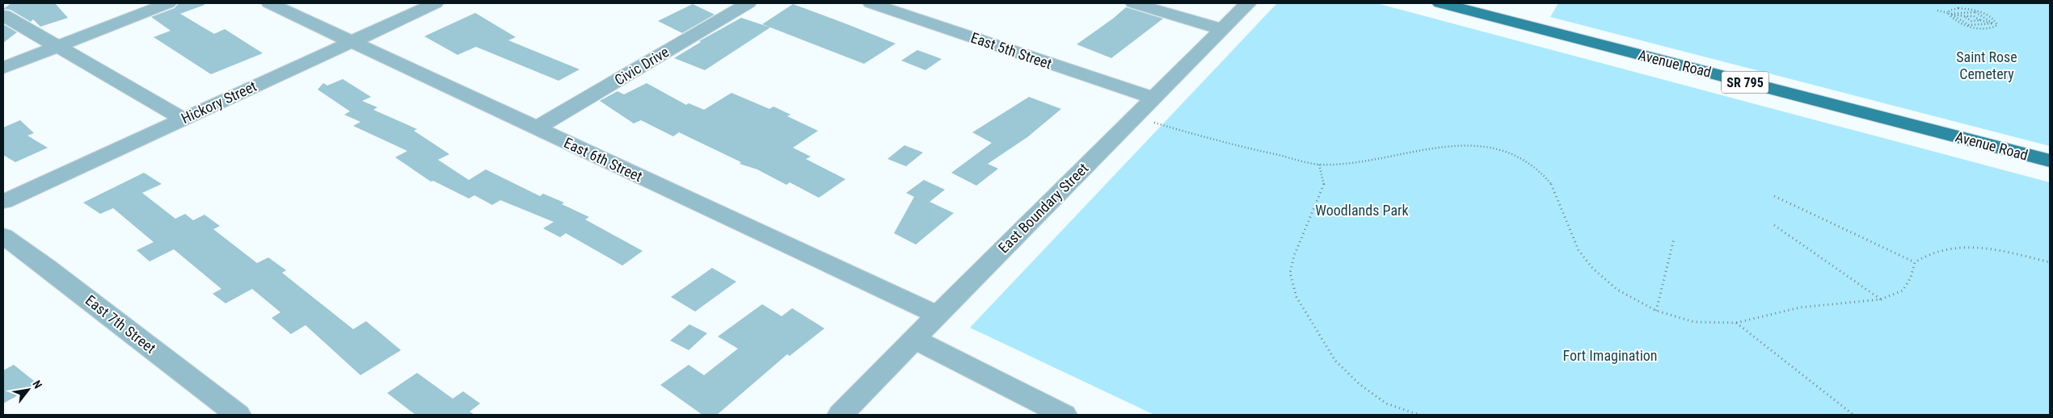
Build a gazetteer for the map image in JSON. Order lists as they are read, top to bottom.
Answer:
{
  "streets": {
    "main road": ["Avenue Road", "SR 795"],
    "street": [
      "East 5th Street",
      "Civic Drive",
      "Hickory Street",
      "East 6th Street",
      "East Boundary Street",
      "East 7th Street"
    ]
  },
  "crossings": [
    ["East 5th Street", "East Boundary Street"],
    ["Civic Drive", "East 6th Street"],
    ["Hickory Street", "East 6th Street"],
    ["East 6th Street", "East Boundary Street"]
  ],
  "parks": ["Saint Rose Cemetery", "Woodlands Park", "Fort Imagination"],
  "north": "top right"
}
